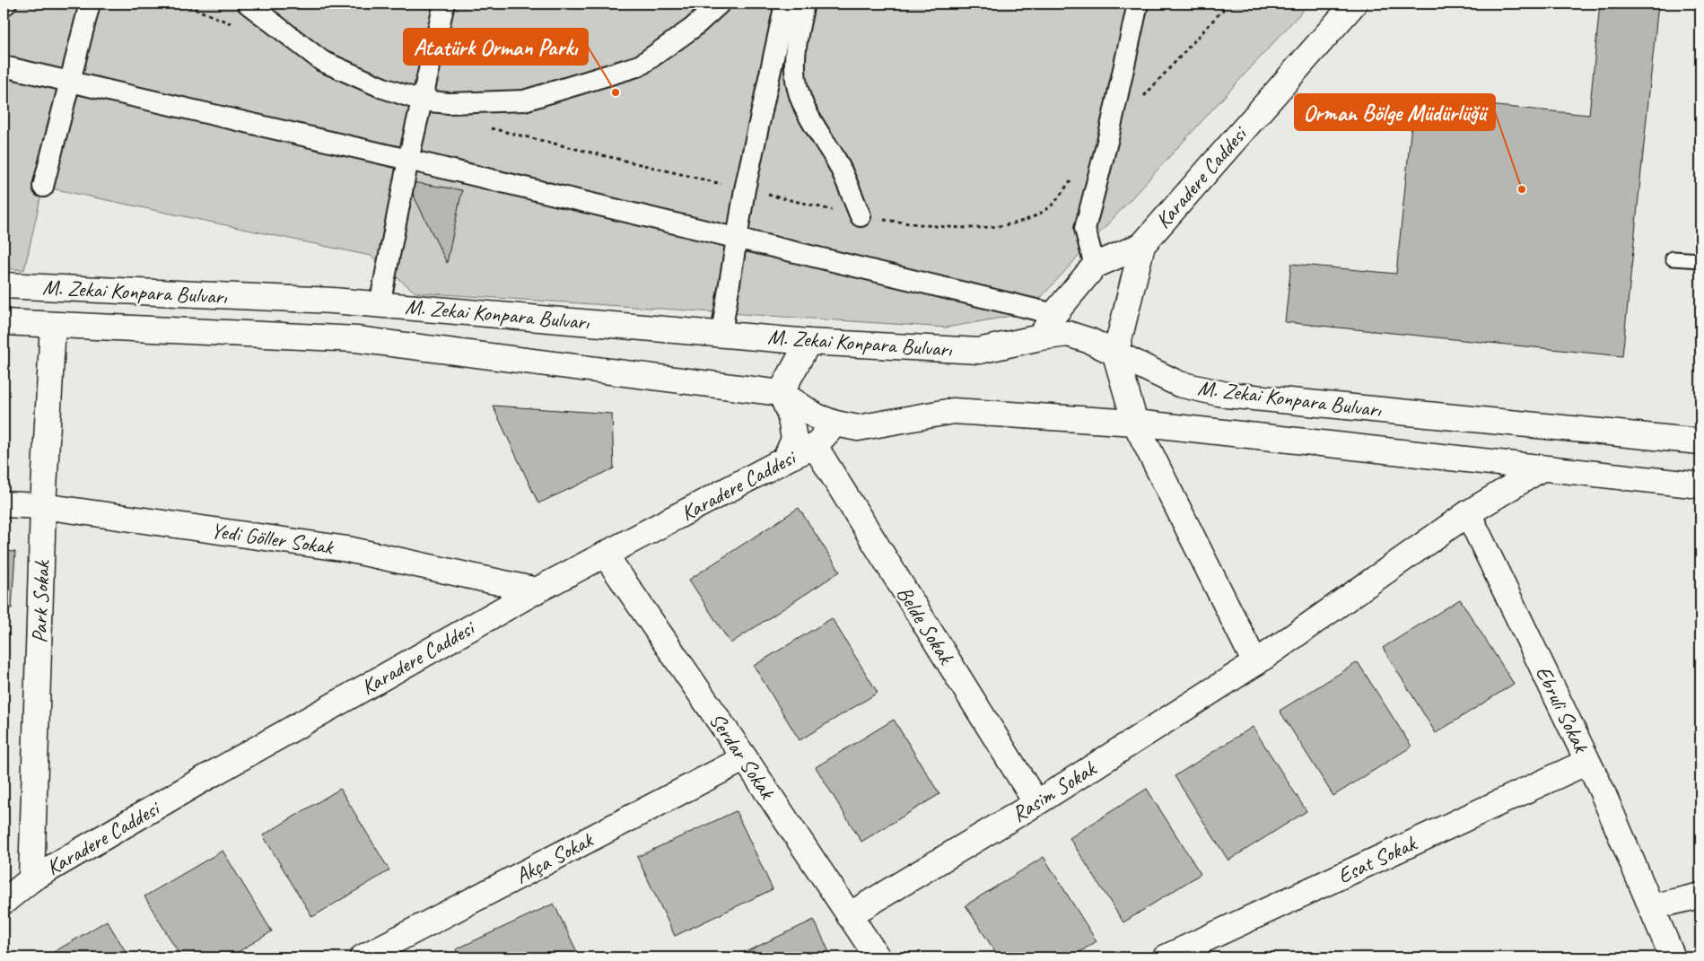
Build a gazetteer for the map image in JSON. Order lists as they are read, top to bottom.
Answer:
{
  "streets": {
    "main road": [
      "Karadere Caddesi",
      "M. Zekai Konpara Bulvarı",
      "Yedi Göller Sokak",
      "Park Sokak",
      "Belde Sokak",
      "Ebruli Sokak",
      "Serdar Sokak",
      "Rasim Sokak",
      "Akça Sokak",
      "Esat Sokak"
    ]
  },
  "crossings": [
    ["Karadere Caddesi", "M. Zekai Konpara Bulvarı"],
    ["Karadere Caddesi", "Yedi Göller Sokak"],
    ["Karadere Caddesi", "Park Sokak"],
    ["Karadere Caddesi", "Belde Sokak"],
    ["Karadere Caddesi", "Serdar Sokak"],
    ["M. Zekai Konpara Bulvarı", "Park Sokak"],
    ["M. Zekai Konpara Bulvarı", "Rasim Sokak"],
    ["Yedi Göller Sokak", "Park Sokak"],
    ["Belde Sokak", "Rasim Sokak"],
    ["Ebruli Sokak", "Rasim Sokak"],
    ["Ebruli Sokak", "Esat Sokak"],
    ["Serdar Sokak", "Rasim Sokak"],
    ["Serdar Sokak", "Akça Sokak"]
  ],
  "places": ["Atatürk Orman Parkı", "Orman Bölge Müdürlüğü"]
}
